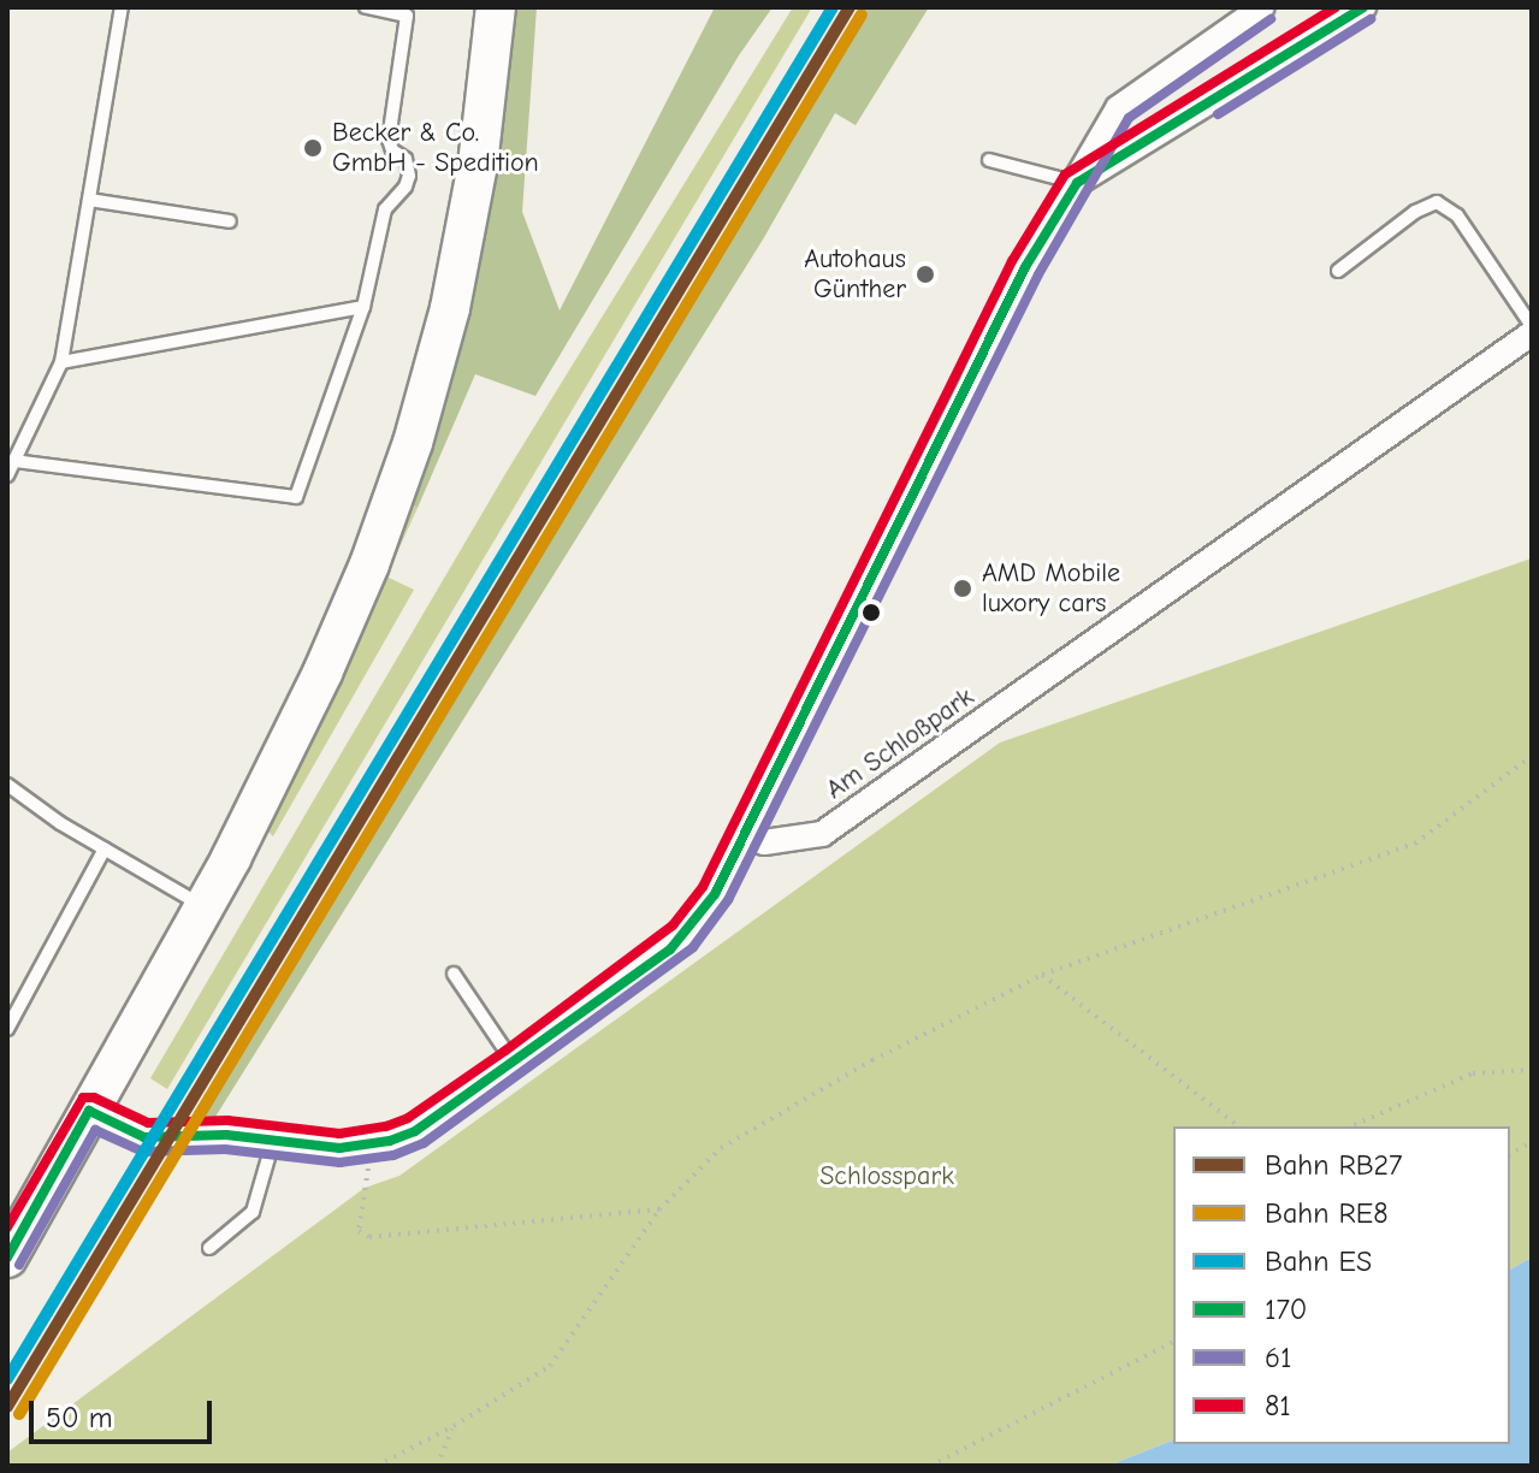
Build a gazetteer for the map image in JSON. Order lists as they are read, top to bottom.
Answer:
{
  "streets": {
    "street": ["Am Schloßpark"]
  },
  "parks": ["Schlosspark"],
  "places": ["Becker & Co. GmbH - Spedition", "Autohaus Günther", "AMD Mobile luxory cars"],
  "lines": [
    "rail line RB27",
    "rail line ES",
    "transit line 170",
    "transit line 81",
    "rail line RE8",
    "transit line 61"
  ],
  "legend": [
    "Bahn RB27",
    "Bahn RE8",
    "Bahn ES",
    "170",
    "61",
    "81"
  ],
  "scale_bar": "50 m"
}
